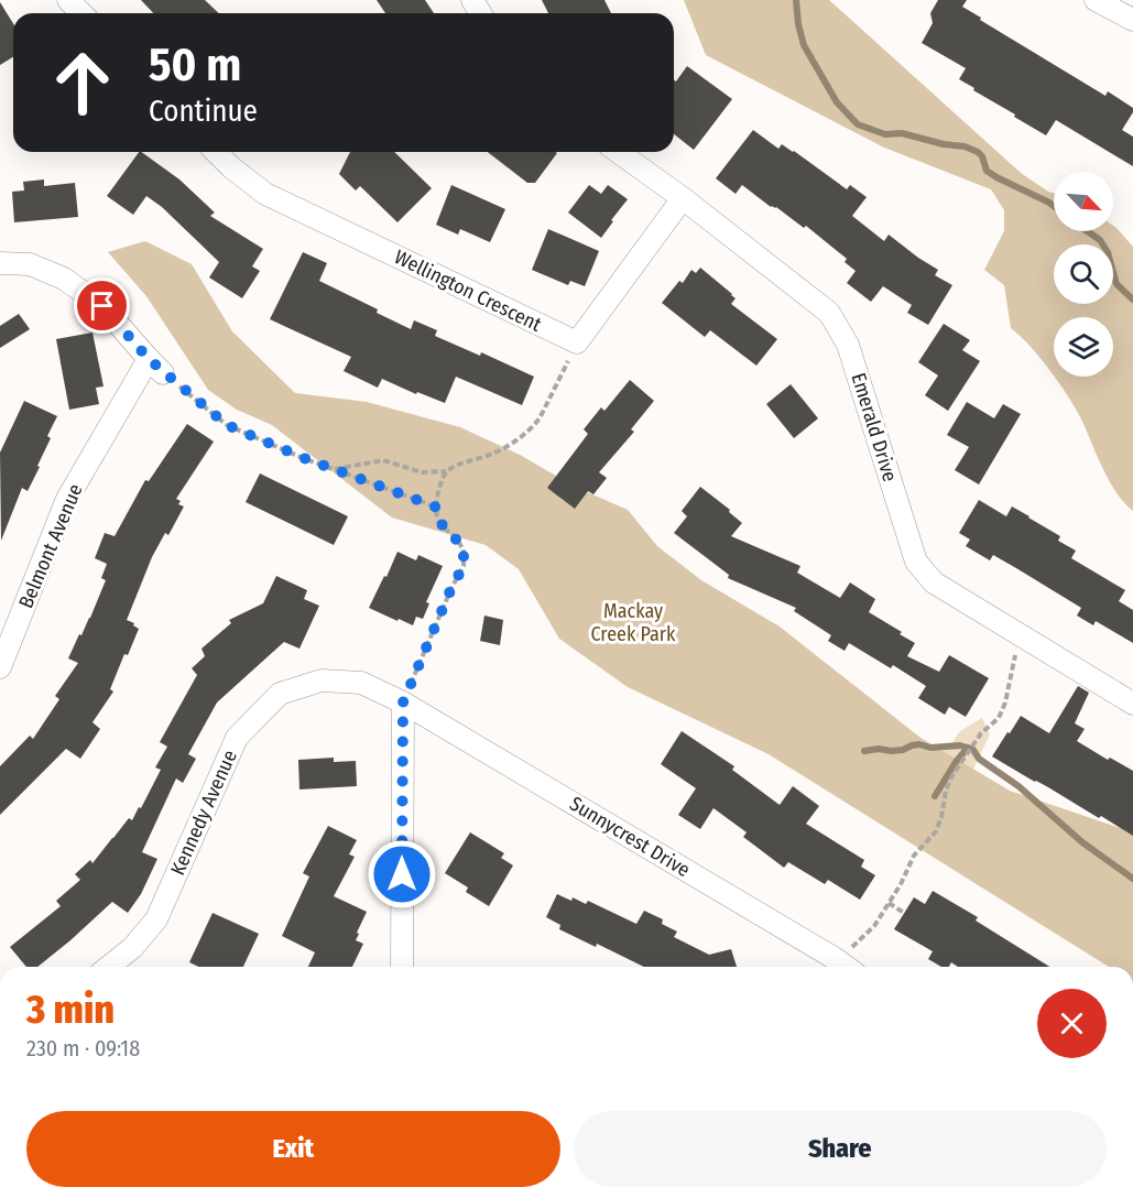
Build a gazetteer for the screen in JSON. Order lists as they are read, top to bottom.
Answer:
{
  "streets": {
    "street": [
      "Wellington Crescent",
      "Emerald Drive",
      "Belmont Avenue",
      "Kennedy Avenue",
      "Sunnycrest Drive"
    ]
  },
  "crossings": [
    ["Kennedy Avenue", "Sunnycrest Drive"]
  ],
  "parks": ["Mackay Creek Park"],
  "north": "bottom right",
  "page": {
    "turn": ["50 m", "Continue"],
    "heading": ["3 min", "230 m · 09:18"],
    "buttons": ["Exit", "Share"]
  }
}
